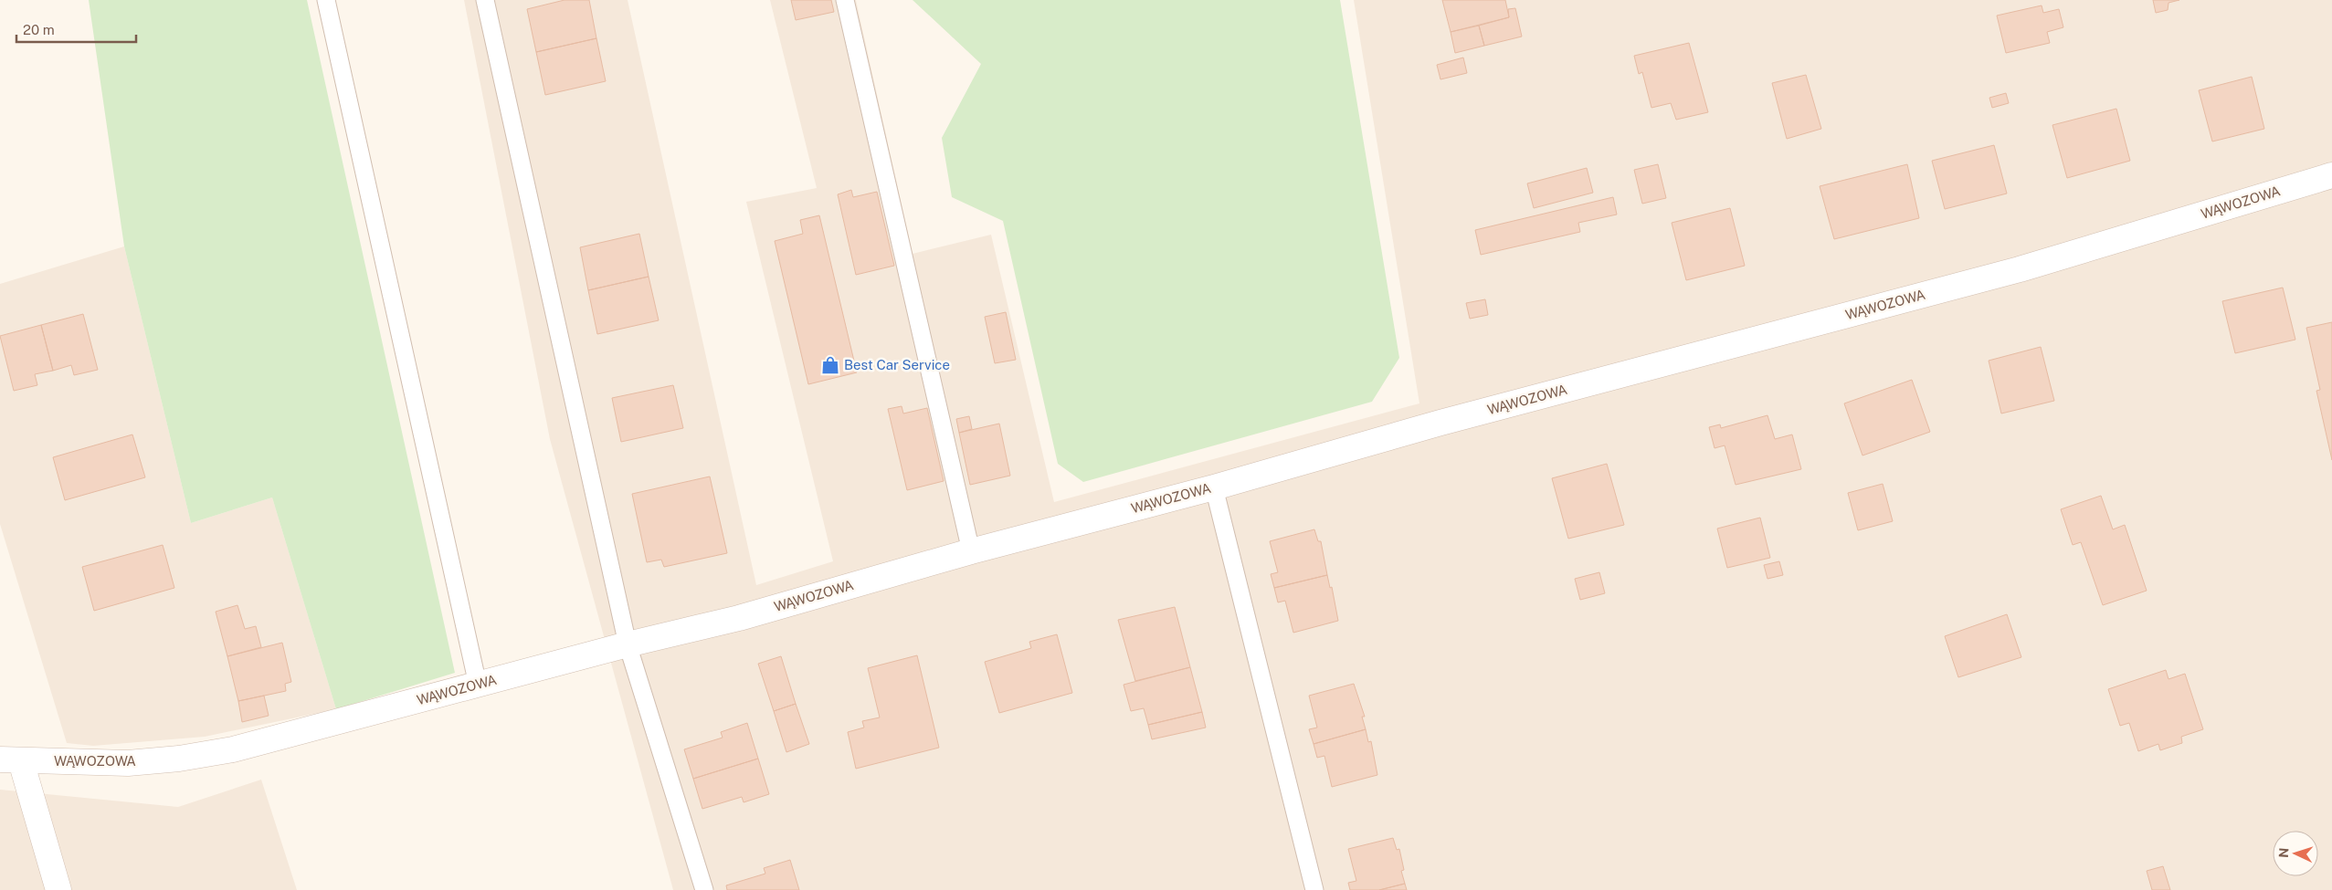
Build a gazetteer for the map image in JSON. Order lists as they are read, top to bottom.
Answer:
{
  "streets": {
    "street": ["WĄWOZOWA"]
  },
  "places": {
    "shop": ["Best Car Service"]
  },
  "scale_bar": "20 m",
  "north": "left"
}
